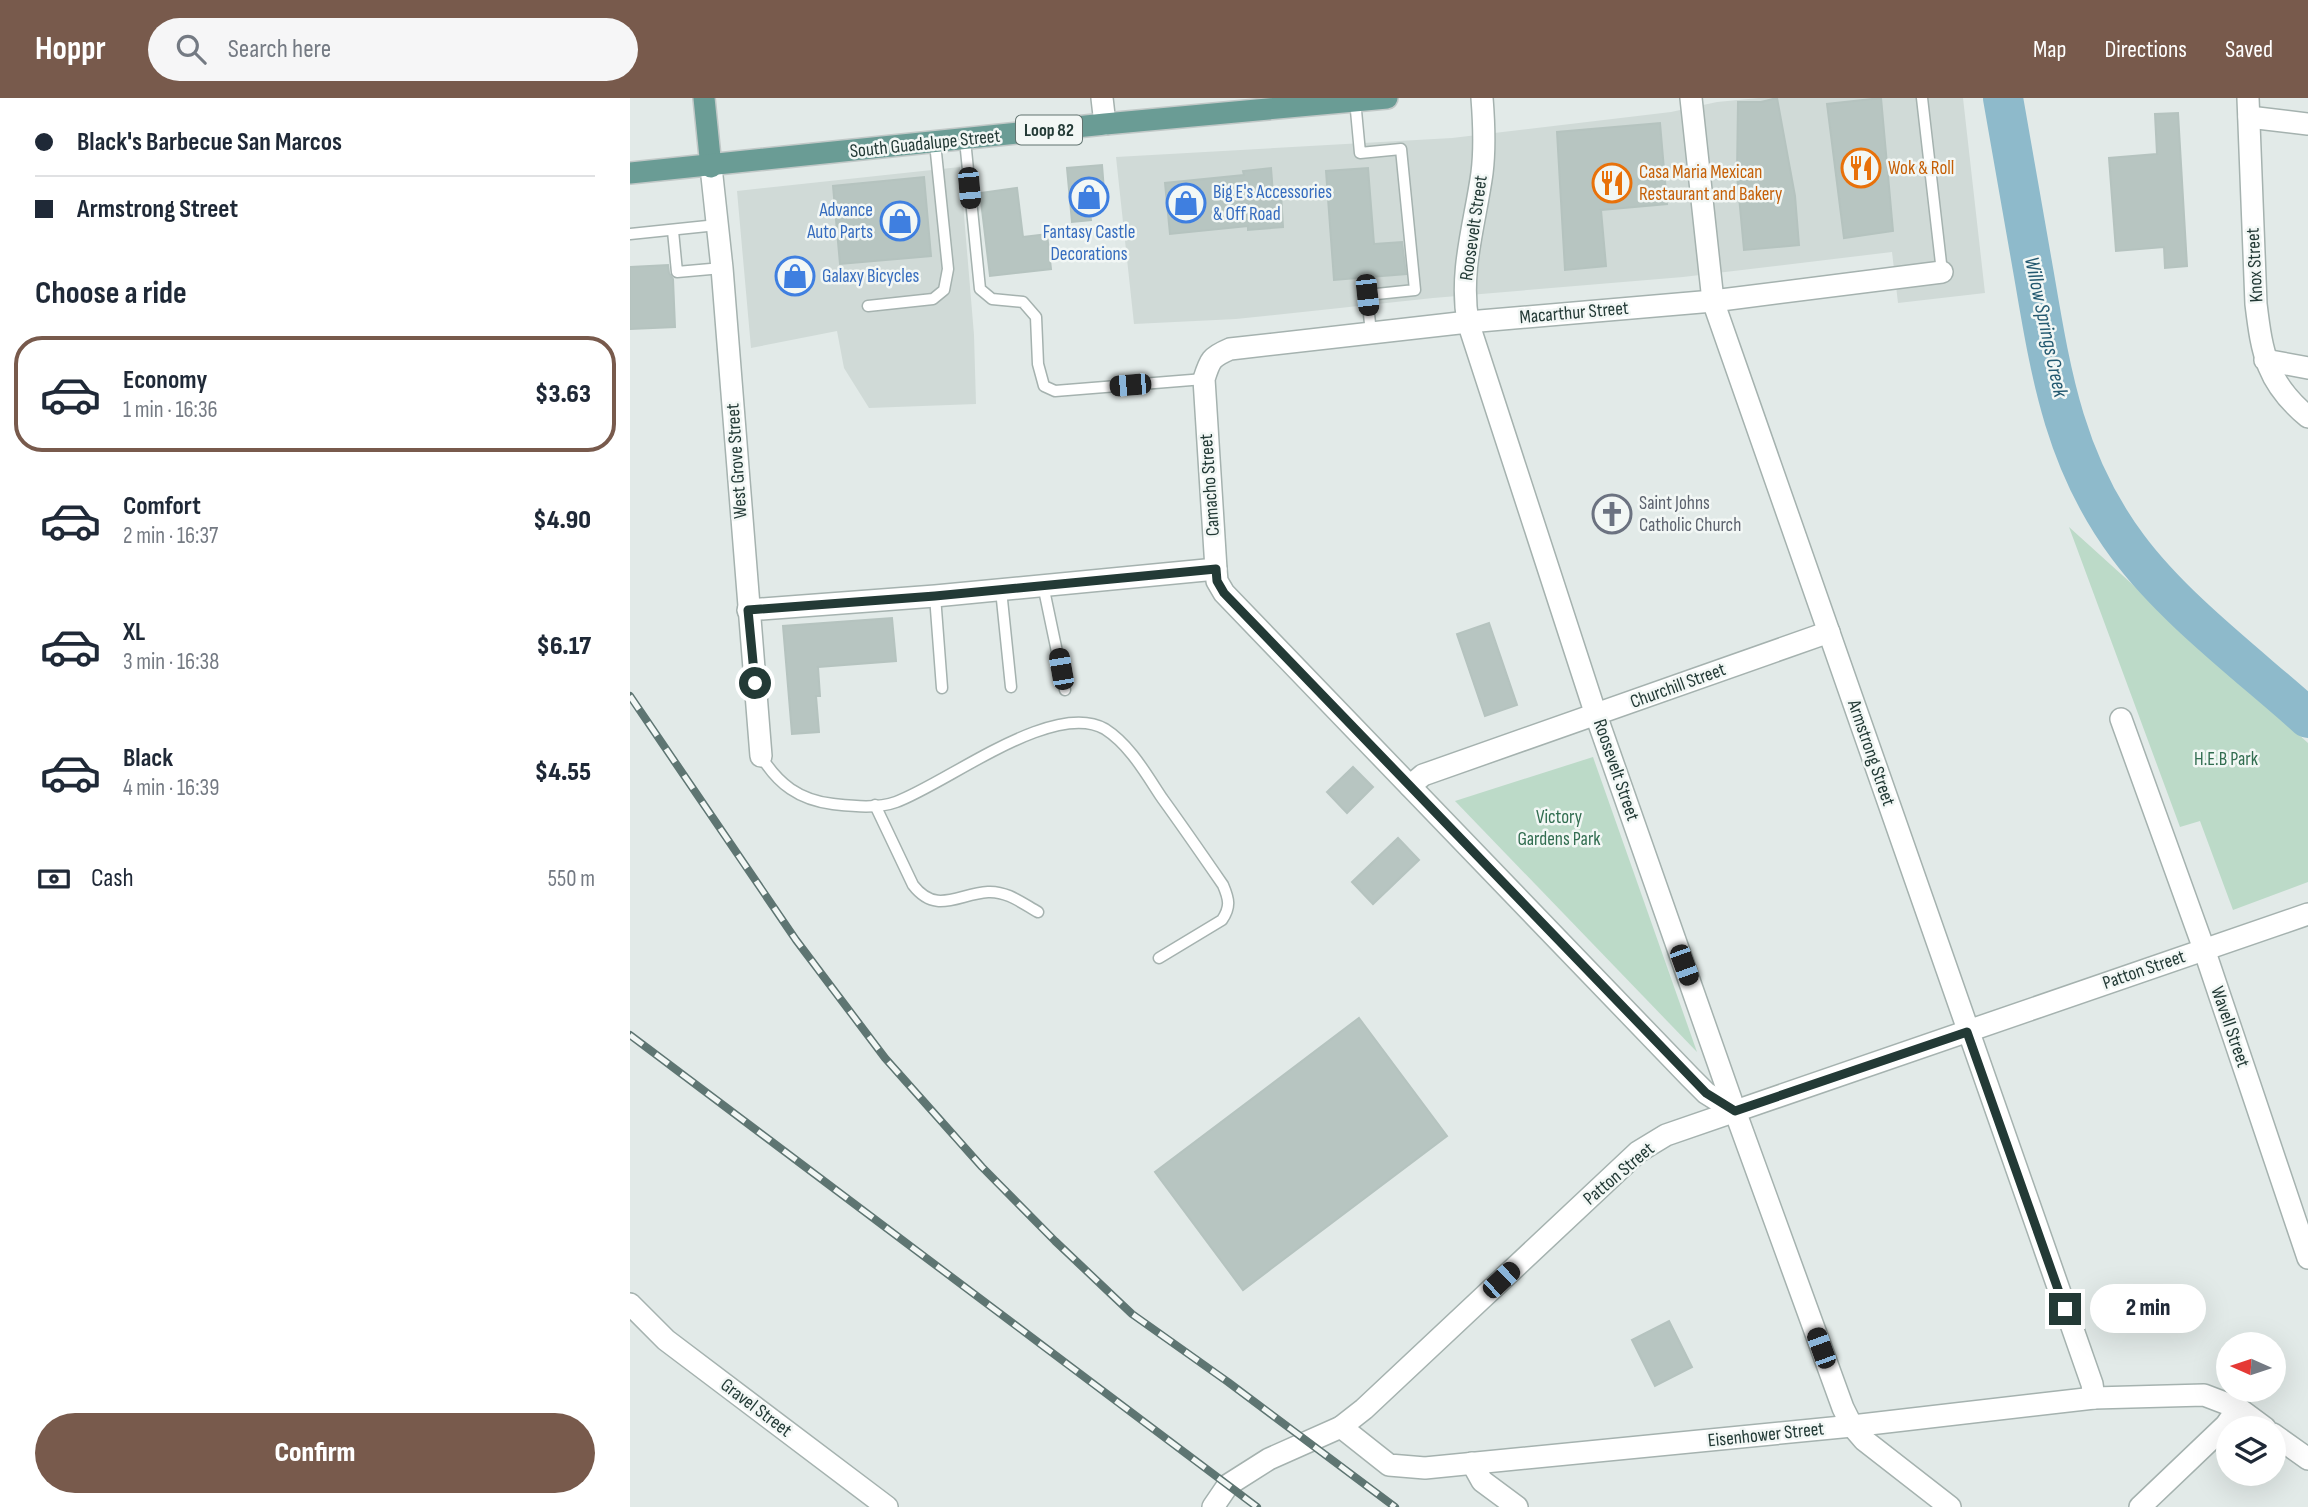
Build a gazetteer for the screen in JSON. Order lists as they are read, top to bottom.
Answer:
{
  "streets": {
    "main road": ["Loop 82", "South Guadalupe Street"],
    "street": [
      "Roosevelt Street",
      "Knox Street",
      "Macarthur Street",
      "West Grove Street",
      "Camacho Street",
      "Churchill Street",
      "Armstrong Street",
      "Patton Street",
      "Wavell Street",
      "Gravel Street",
      "Eisenhower Street"
    ]
  },
  "crossings": [
    ["South Guadalupe Street", "West Grove Street"],
    ["Roosevelt Street", "Macarthur Street"],
    ["Roosevelt Street", "Camacho Street"],
    ["Roosevelt Street", "Churchill Street"],
    ["Roosevelt Street", "Patton Street"],
    ["Roosevelt Street", "Eisenhower Street"],
    ["Macarthur Street", "Camacho Street"],
    ["Macarthur Street", "Armstrong Street"],
    ["Camacho Street", "Churchill Street"],
    ["Camacho Street", "Patton Street"],
    ["Churchill Street", "Armstrong Street"],
    ["Armstrong Street", "Patton Street"],
    ["Armstrong Street", "Eisenhower Street"],
    ["Patton Street", "Wavell Street"],
    ["Patton Street", "Eisenhower Street"]
  ],
  "water": ["Willow Springs Creek"],
  "parks": ["H.E.B Park", "Victory Gardens Park"],
  "places": {
    "restaurant": ["Wok & Roll", "Casa Maria Mexican Restaurant and Bakery"],
    "shop": [
      "Fantasy Castle Decorations",
      "Big E's Accessories & Off Road",
      "Advance Auto Parts",
      "Galaxy Bicycles"
    ],
    "church": ["Saint Johns Catholic Church"]
  },
  "north": "left",
  "page": {
    "header": "Hoppr",
    "search": "Search here",
    "nav": ["Map", "Directions", "Saved"],
    "banner": ["Black's Barbecue San Marcos", "Armstrong Street"],
    "heading": "Choose a ride",
    "list": [
      {
        "name": "Economy",
        "note": "1 min · 16:36",
        "value": "$3.63"
      },
      {
        "name": "Comfort",
        "note": "2 min · 16:37",
        "value": "$4.90"
      },
      {
        "name": "XL",
        "note": "3 min · 16:38",
        "value": "$6.17"
      },
      {
        "name": "Black",
        "note": "4 min · 16:39",
        "value": "$4.55"
      }
    ],
    "pay": ["Cash", "550 m"],
    "bubble": "2 min",
    "buttons": "Confirm"
  }
}
